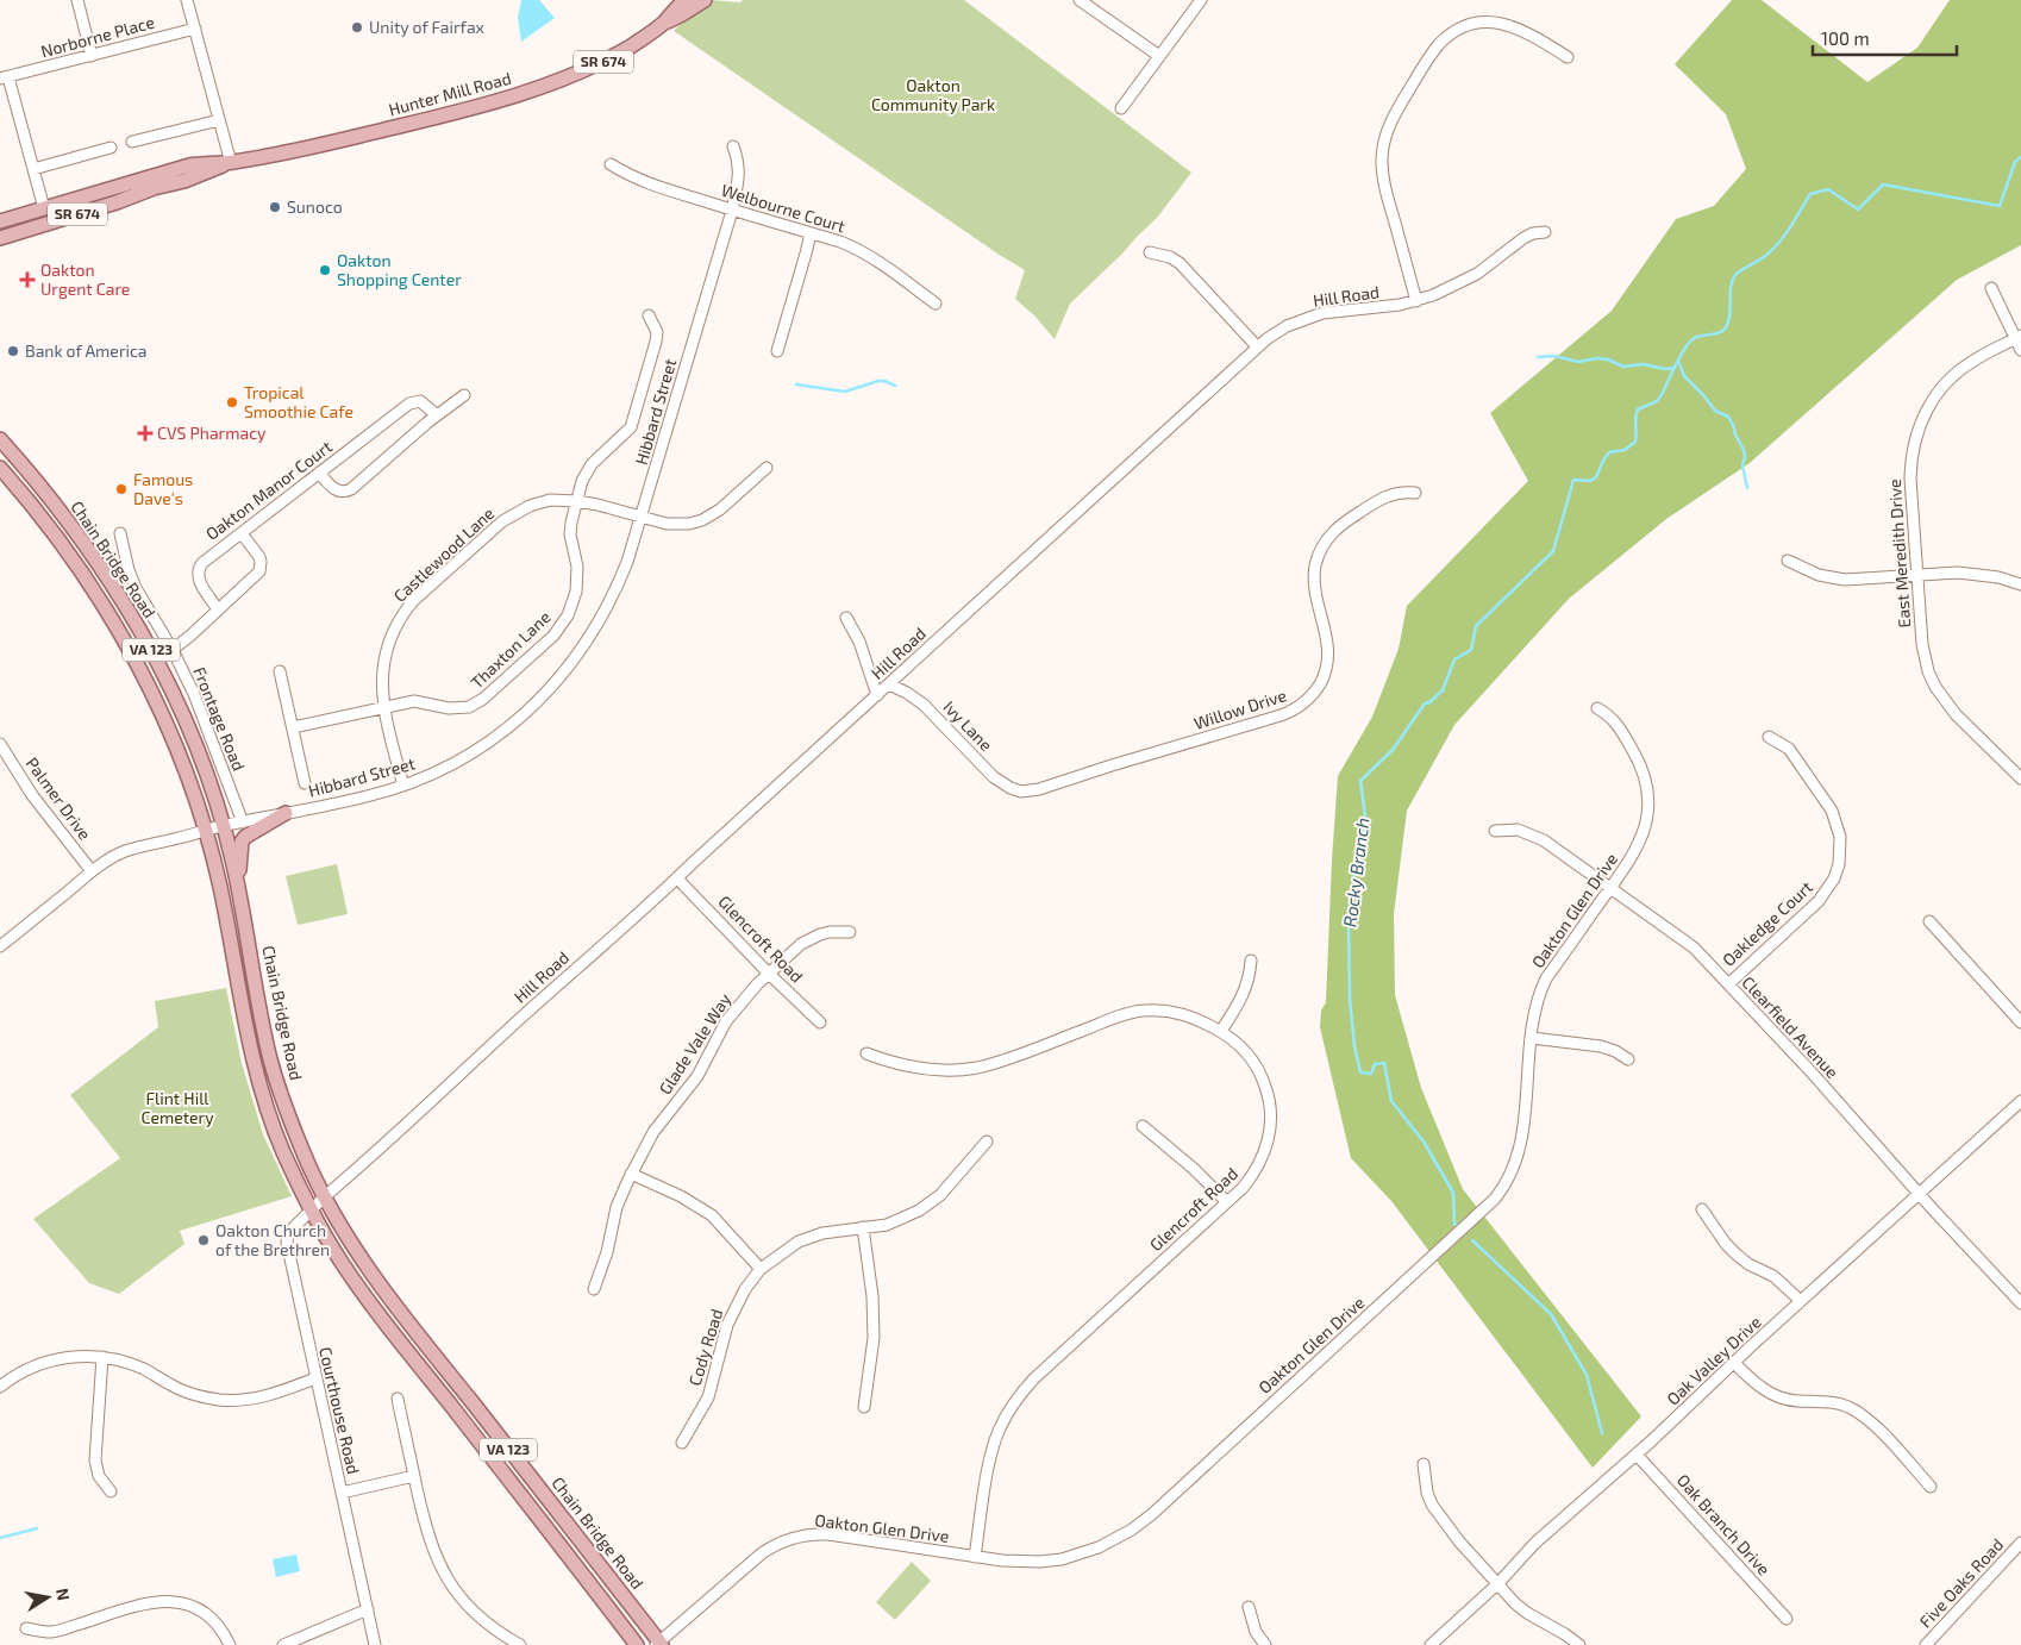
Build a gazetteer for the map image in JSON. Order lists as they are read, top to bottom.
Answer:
{
  "streets": {
    "main road": [
      "SR 674",
      "Hunter Mill Road",
      "Chain Bridge Road",
      "VA 123"
    ],
    "street": [
      "Norborne Place",
      "Welbourne Court",
      "Hill Road",
      "Hibbard Street",
      "Oakton Manor Court",
      "East Meredith Drive",
      "Castlewood Lane",
      "Thaxton Lane",
      "Willow Drive",
      "Frontage Road",
      "Ivy Lane",
      "Palmer Drive",
      "Oakton Glen Drive",
      "Oakledge Court",
      "Glencroft Road",
      "Clearfield Avenue",
      "Glade Vale Way",
      "Cody Road",
      "Oak Valley Drive",
      "Courthouse Road",
      "Oak Branch Drive",
      "Five Oaks Road"
    ]
  },
  "crossings": [
    ["Norborne Place", "Hunter Mill Road"],
    ["Welbourne Court", "Hibbard Street"],
    ["Hill Road", "Chain Bridge Road"],
    ["Hill Road", "Ivy Lane"],
    ["Hill Road", "Glencroft Road"],
    ["Hill Road", "Courthouse Road"],
    ["Hibbard Street", "Castlewood Lane"],
    ["Hibbard Street", "Chain Bridge Road"],
    ["Hibbard Street", "Frontage Road"],
    ["Hibbard Street", "Palmer Drive"],
    ["Castlewood Lane", "Thaxton Lane"],
    ["Chain Bridge Road", "Oakton Glen Drive"],
    ["Chain Bridge Road", "Courthouse Road"],
    ["Willow Drive", "Ivy Lane"],
    ["Oakton Glen Drive", "Glencroft Road"],
    ["Oakton Glen Drive", "Clearfield Avenue"],
    ["Oakledge Court", "Clearfield Avenue"],
    ["Glencroft Road", "Glade Vale Way"],
    ["Clearfield Avenue", "Oak Valley Drive"],
    ["Oak Valley Drive", "Oak Branch Drive"]
  ],
  "water": ["Rocky Branch"],
  "parks": ["Oakton Community Park", "Flint Hill Cemetery"],
  "places": {
    "other": [
      "Unity of Fairfax",
      "Sunoco",
      "Oakton Shopping Center",
      "Bank of America",
      "Tropical Smoothie Cafe",
      "Famous Dave's",
      "Oakton Church of the Brethren"
    ],
    "health": ["Oakton Urgent Care", "CVS Pharmacy"]
  },
  "scale_bar": "100 m",
  "north": "right"
}
